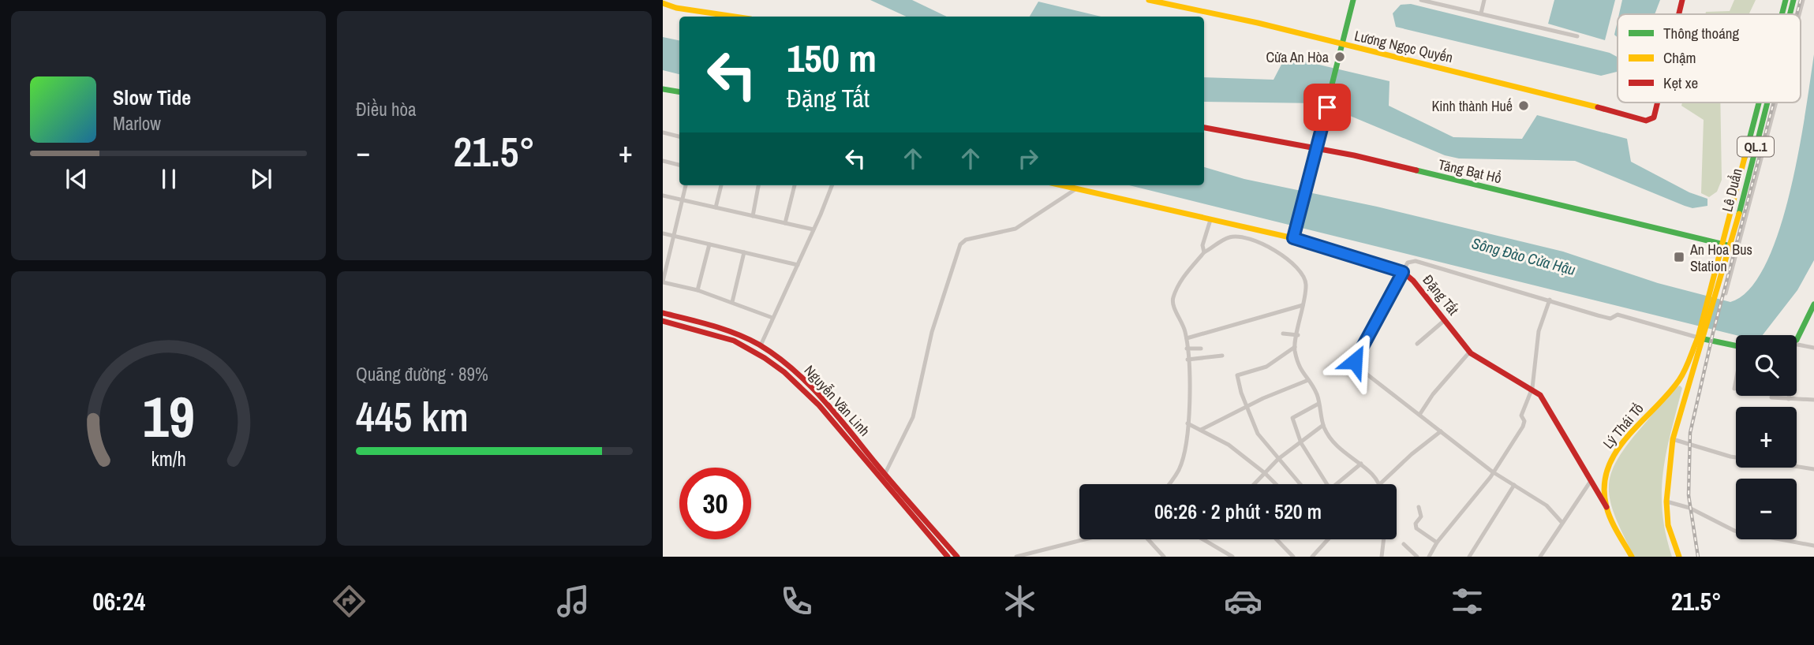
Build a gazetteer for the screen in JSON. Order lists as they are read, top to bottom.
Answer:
{
  "streets": {
    "main road": [
      "Lương Ngọc Quyến",
      "QL.1",
      "Tăng Bạt Hổ",
      "Lê Duẩn",
      "Đặng Tất",
      "Nguyễn Văn Linh",
      "Lý Thái Tổ"
    ]
  },
  "crossings": [
    ["QL.1", "Lê Duẩn"],
    ["Tăng Bạt Hổ", "Lê Duẩn"],
    ["Lê Duẩn", "Lý Thái Tổ"],
    ["Đặng Tất", "Lý Thái Tổ"]
  ],
  "water": ["Sông Đào Cửa Hậu"],
  "places": {
    "other": ["Cửa An Hòa", "Kinh thành Huế"],
    "transit": ["An Hoa Bus Station"]
  },
  "legend": ["Thông thoáng", "Chậm", "Kẹt xe"],
  "page": {
    "tile": [
      "Điều hòa",
      ["Quãng đường · 89%", "445 km"]
    ],
    "turn": ["150 m", "Đặng Tất"],
    "song": ["Slow Tide", "Marlow"],
    "heat": ["−", "21.5°", "+"],
    "map_buttons": ["+", "−"],
    "limit": "30",
    "trip": "06:26 · 2 phút · 520 m",
    "tabs": ["06:24", "21.5°"],
    "gauge": ["19", "km/h"]
  }
}
